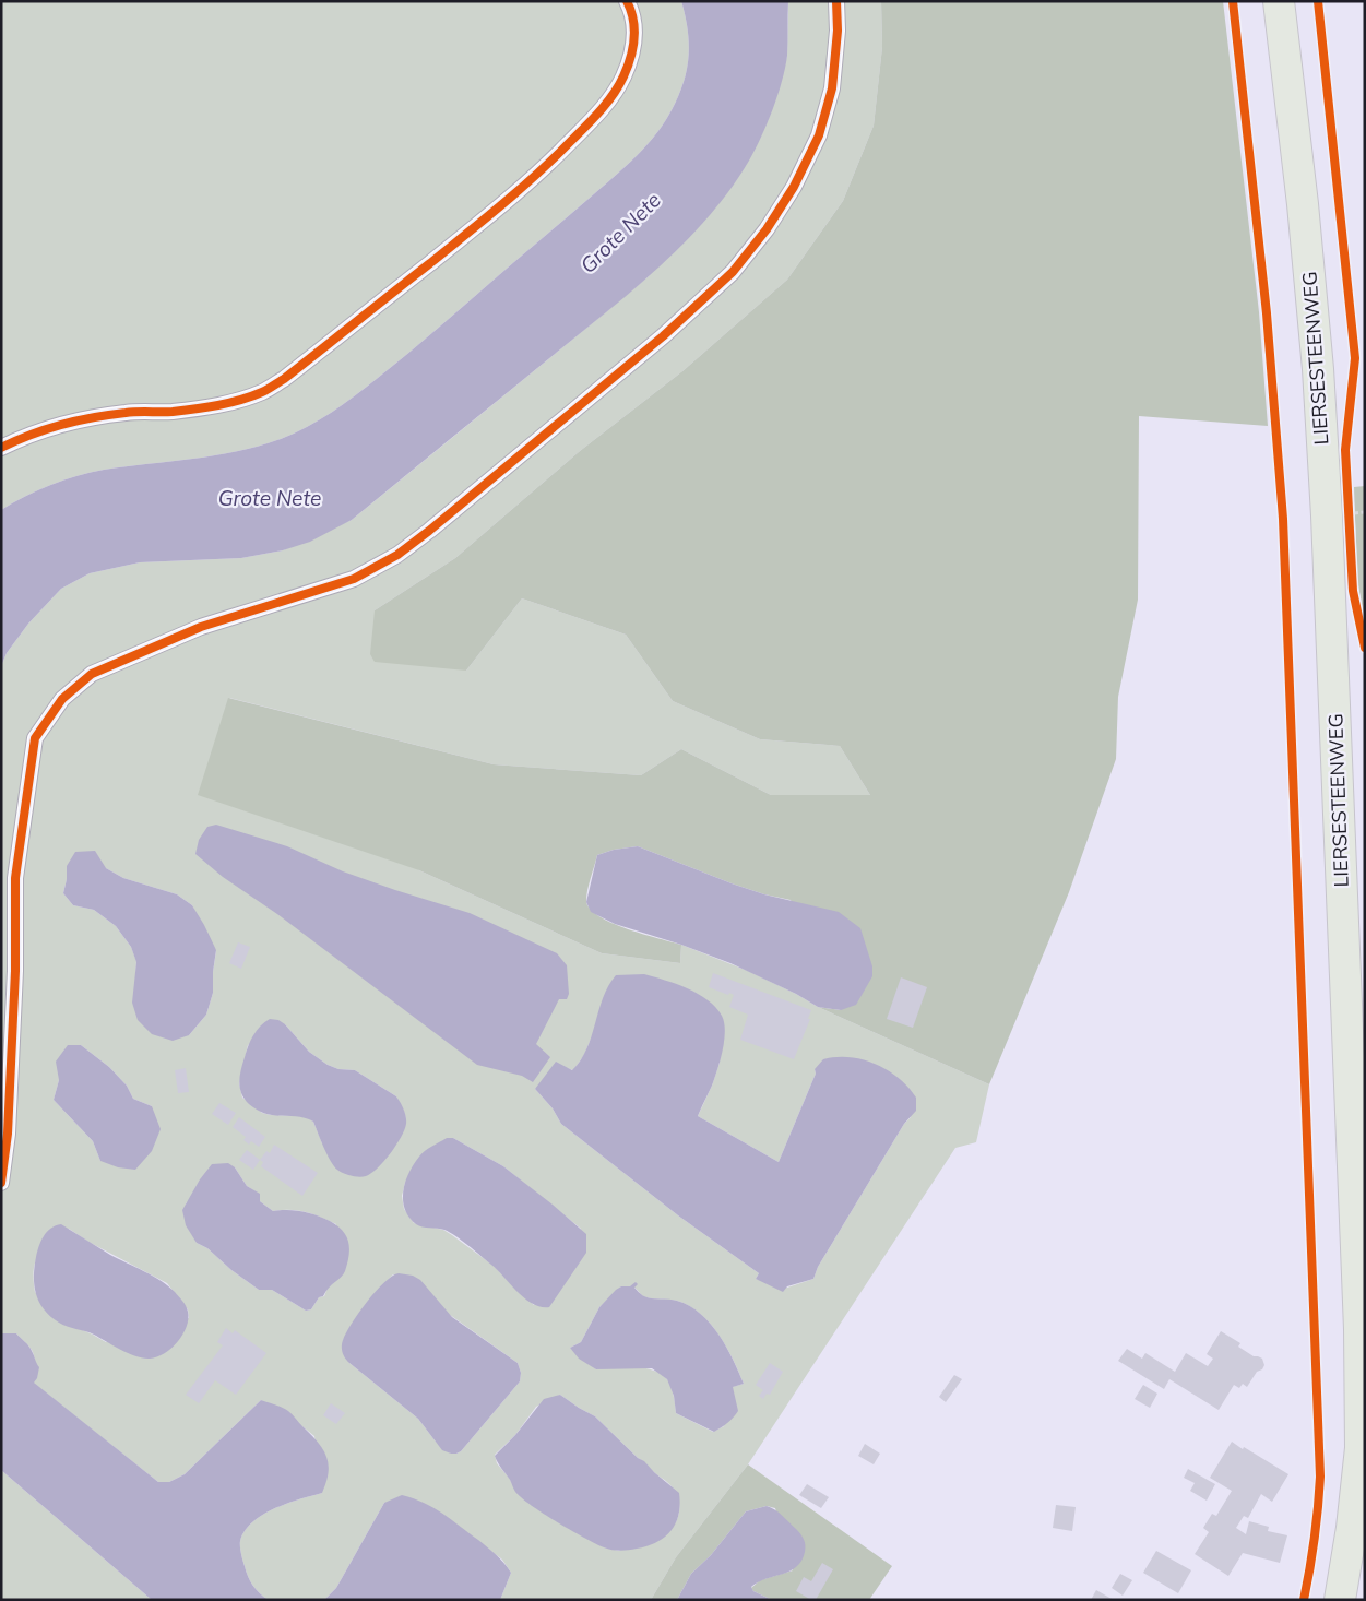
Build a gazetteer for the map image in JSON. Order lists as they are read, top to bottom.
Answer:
{
  "streets": {
    "main road": ["LIERSESTEENWEG"]
  },
  "water": ["Grote Nete"]
}
